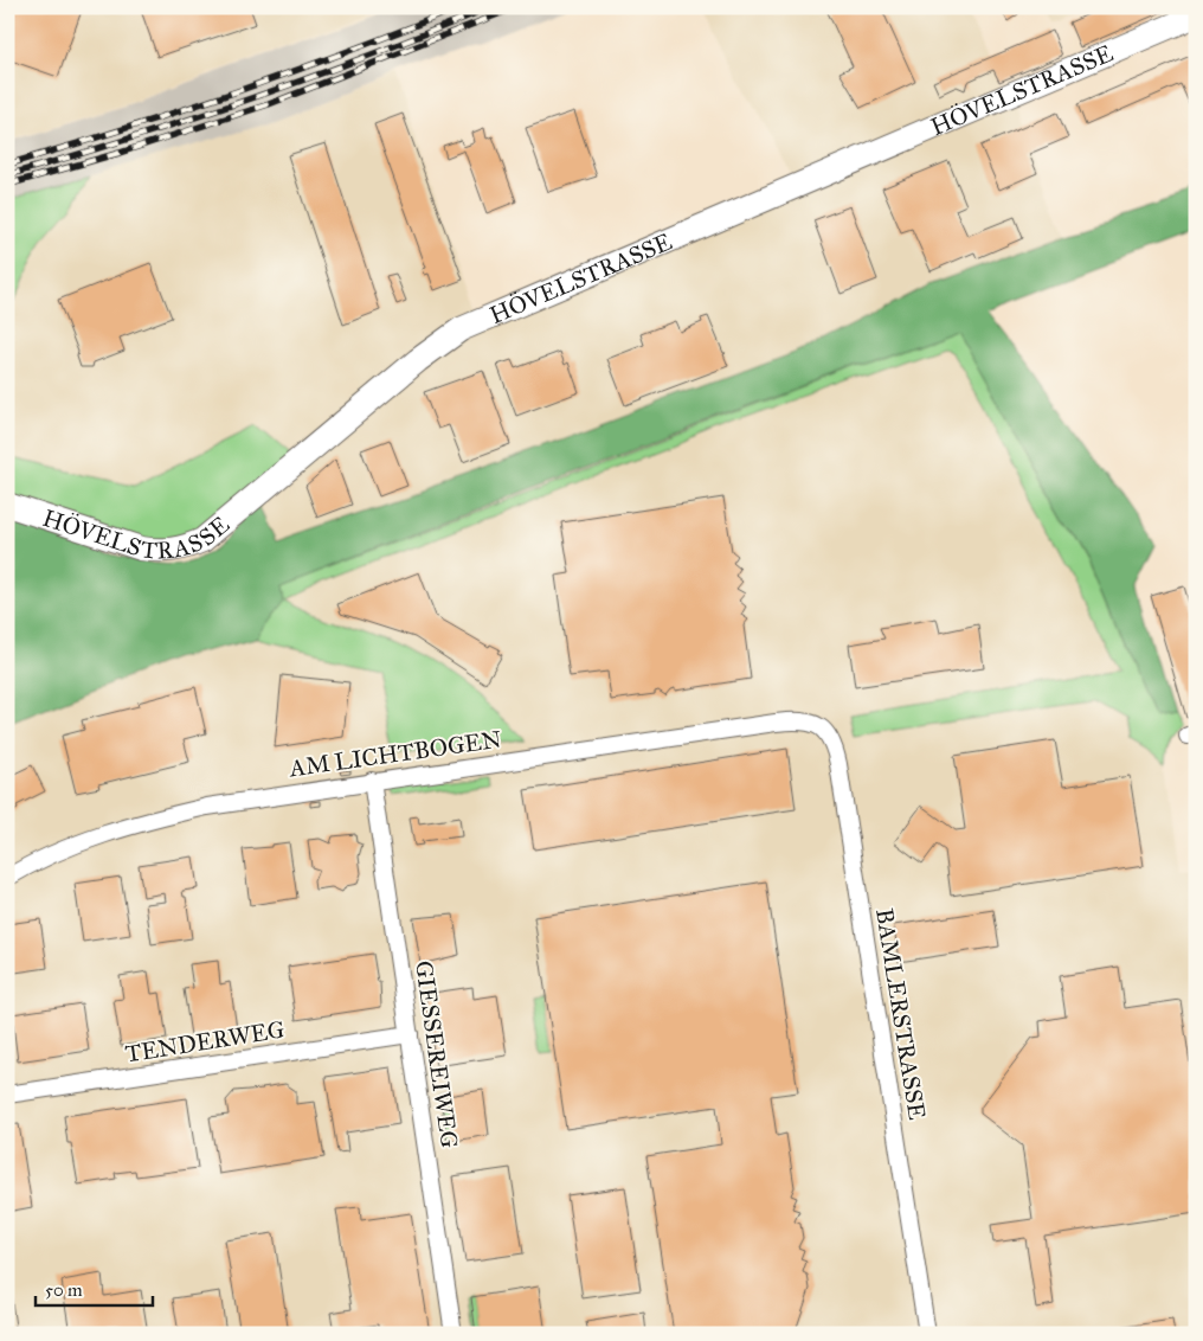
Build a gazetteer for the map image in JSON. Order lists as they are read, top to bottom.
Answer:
{
  "streets": {
    "main road": ["HÖVELSTRASSE"],
    "street": [
      "AM LICHTBOGEN",
      "BAMLERSTRASSE",
      "TENDERWEG",
      "GIESSEREIWEG"
    ]
  },
  "crossings": [
    ["AM LICHTBOGEN", "BAMLERSTRASSE"],
    ["AM LICHTBOGEN", "GIESSEREIWEG"],
    ["TENDERWEG", "GIESSEREIWEG"]
  ],
  "scale_bar": "50 m"
}
